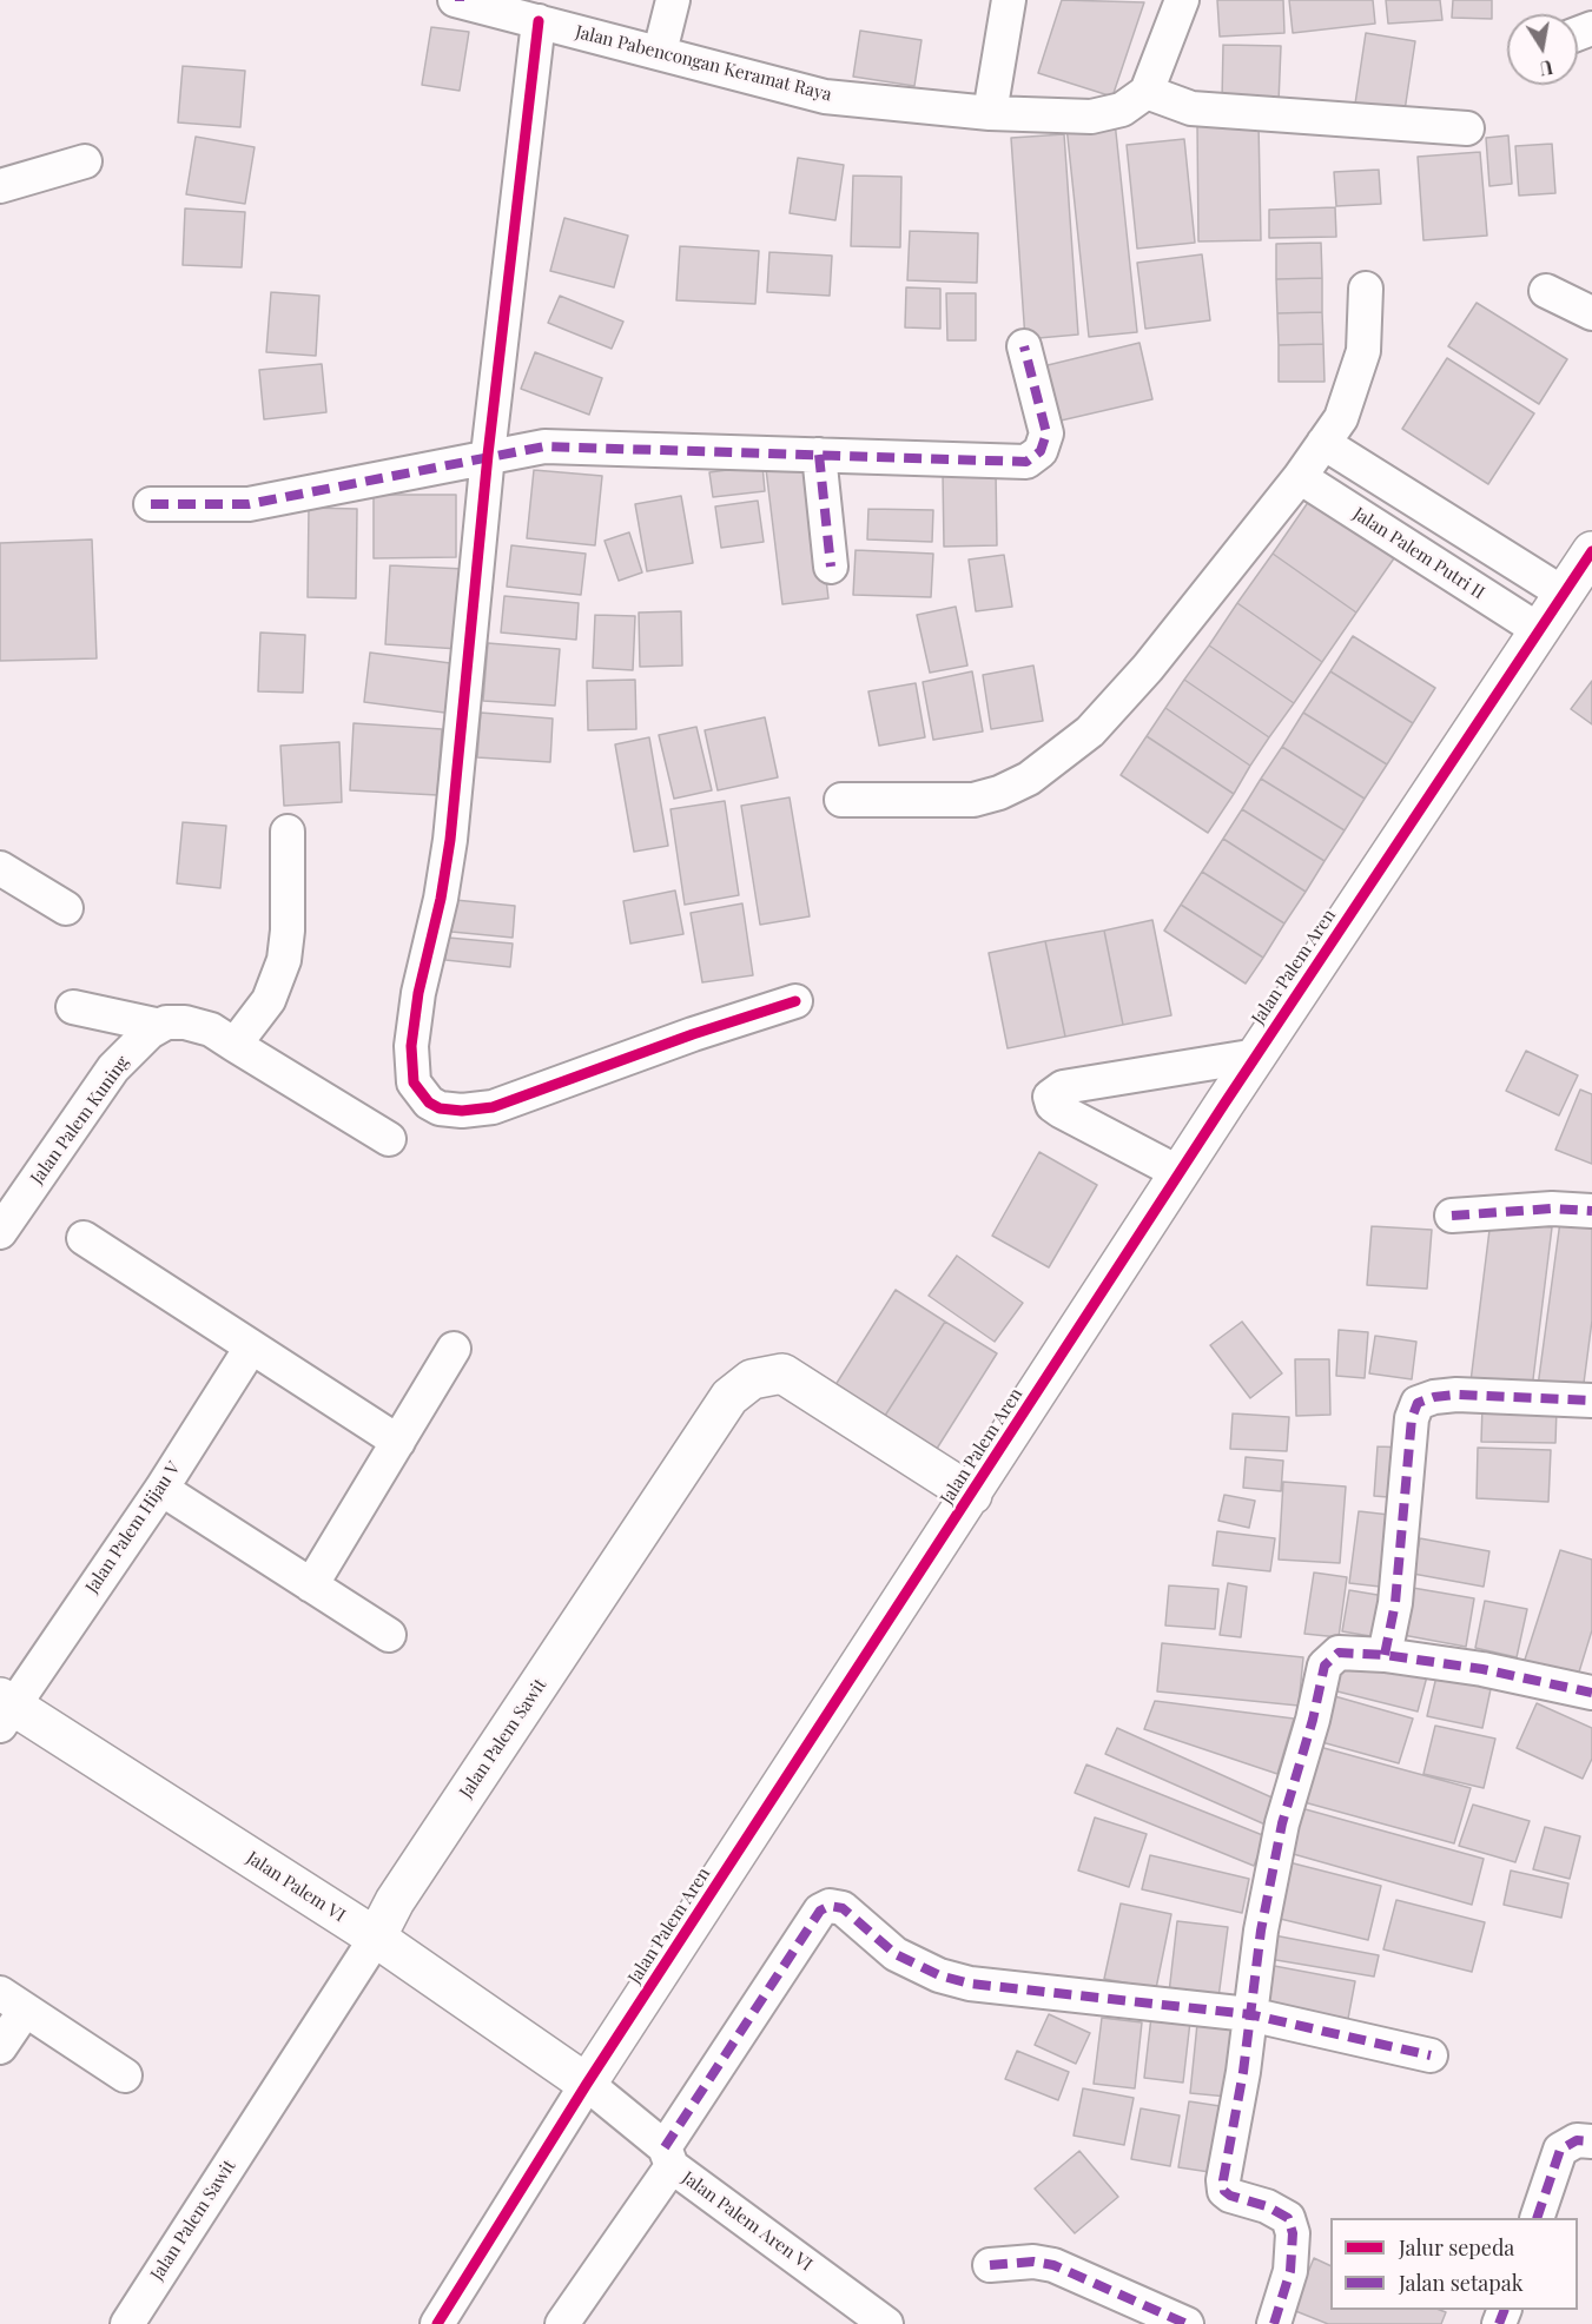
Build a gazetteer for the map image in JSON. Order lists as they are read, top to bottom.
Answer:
{
  "streets": {
    "street": [
      "Jalan Pabencongan Keramat Raya",
      "Jalan Palem Putri II",
      "Jalan Palem Aren",
      "Jalan Palem Kuning",
      "Jalan Palem Hijau V",
      "Jalan Palem Sawit",
      "Jalan Palem VI",
      "Jalan Palem Aren VI"
    ]
  },
  "crossings": [
    ["Jalan Palem Putri II", "Jalan Palem Aren"],
    ["Jalan Palem Aren", "Jalan Palem Sawit"],
    ["Jalan Palem Aren", "Jalan Palem VI"],
    ["Jalan Palem Aren", "Jalan Palem Aren VI"],
    ["Jalan Palem Hijau V", "Jalan Palem VI"],
    ["Jalan Palem Sawit", "Jalan Palem VI"],
    ["Jalan Palem VI", "Jalan Palem Aren VI"]
  ],
  "legend": ["Jalur sepeda", "Jalan setapak"],
  "north": "bottom"
}
